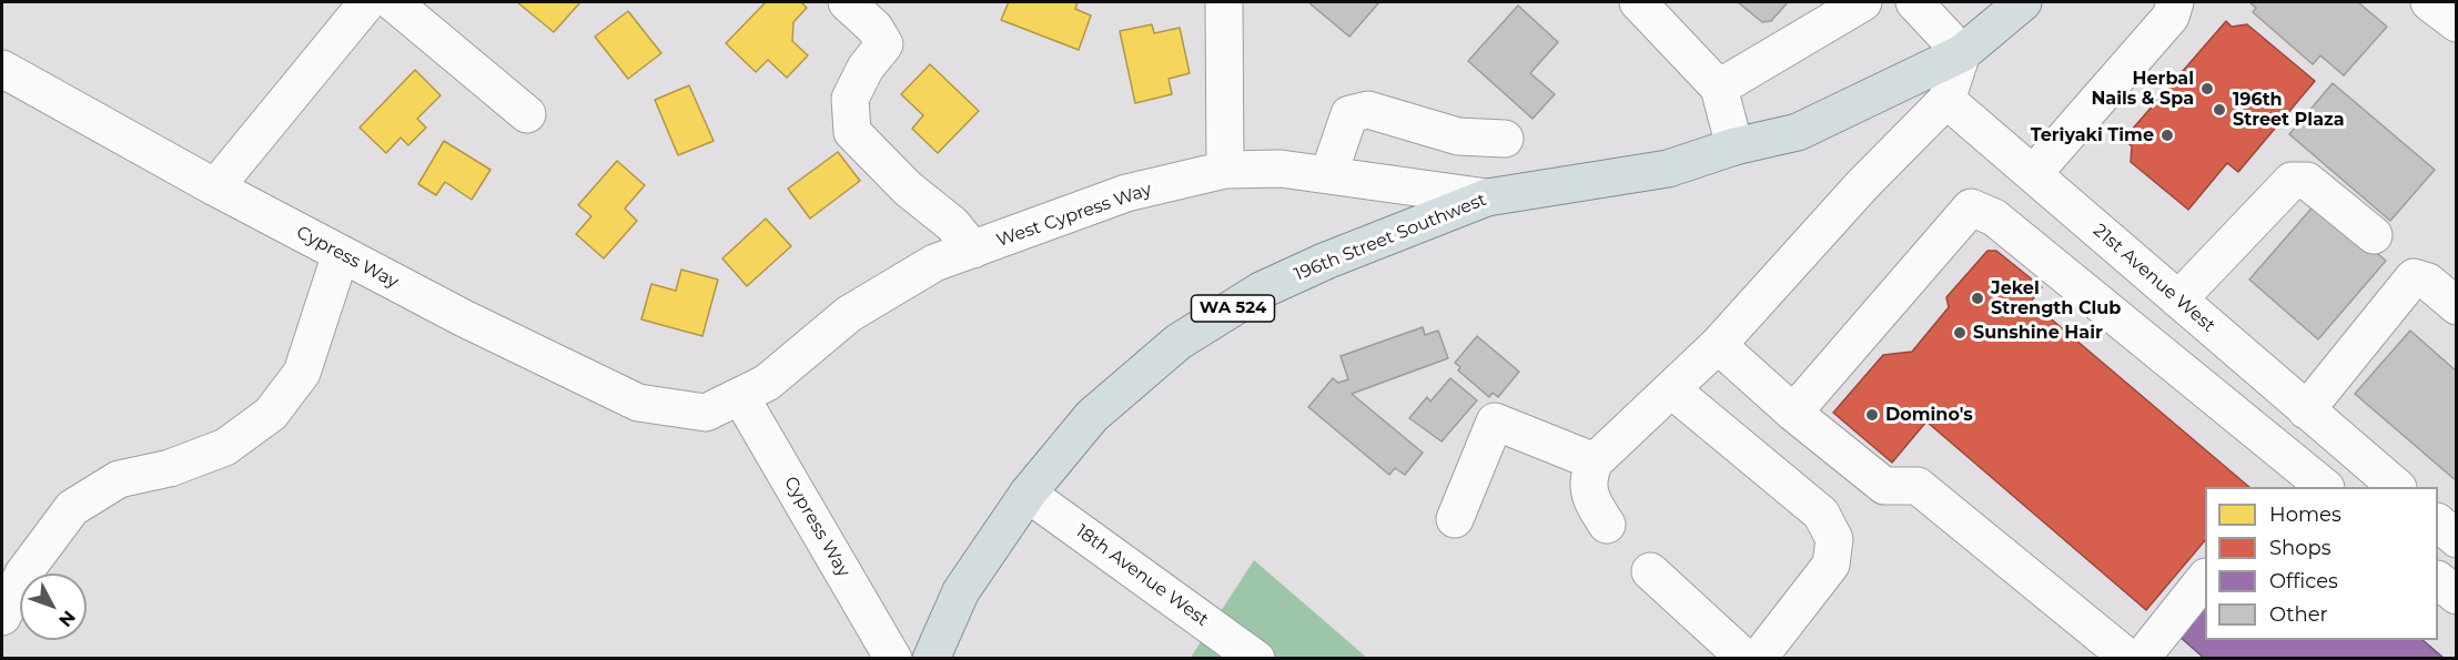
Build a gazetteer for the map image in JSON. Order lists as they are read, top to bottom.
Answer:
{
  "streets": {
    "main road": ["196th Street Southwest", "WA 524"],
    "street": [
      "West Cypress Way",
      "Cypress Way",
      "21st Avenue West",
      "18th Avenue West"
    ]
  },
  "crossings": [
    ["West Cypress Way", "196th Street Southwest"],
    ["West Cypress Way", "Cypress Way"],
    ["196th Street Southwest", "18th Avenue West"]
  ],
  "places": [
    "Herbal Nails & Spa",
    "196th Street Plaza",
    "Teriyaki Time",
    "Jekel Strength Club",
    "Sunshine Hair",
    "Domino's"
  ],
  "legend": [
    "Homes",
    "Shops",
    "Offices",
    "Other"
  ],
  "north": "bottom right"
}
